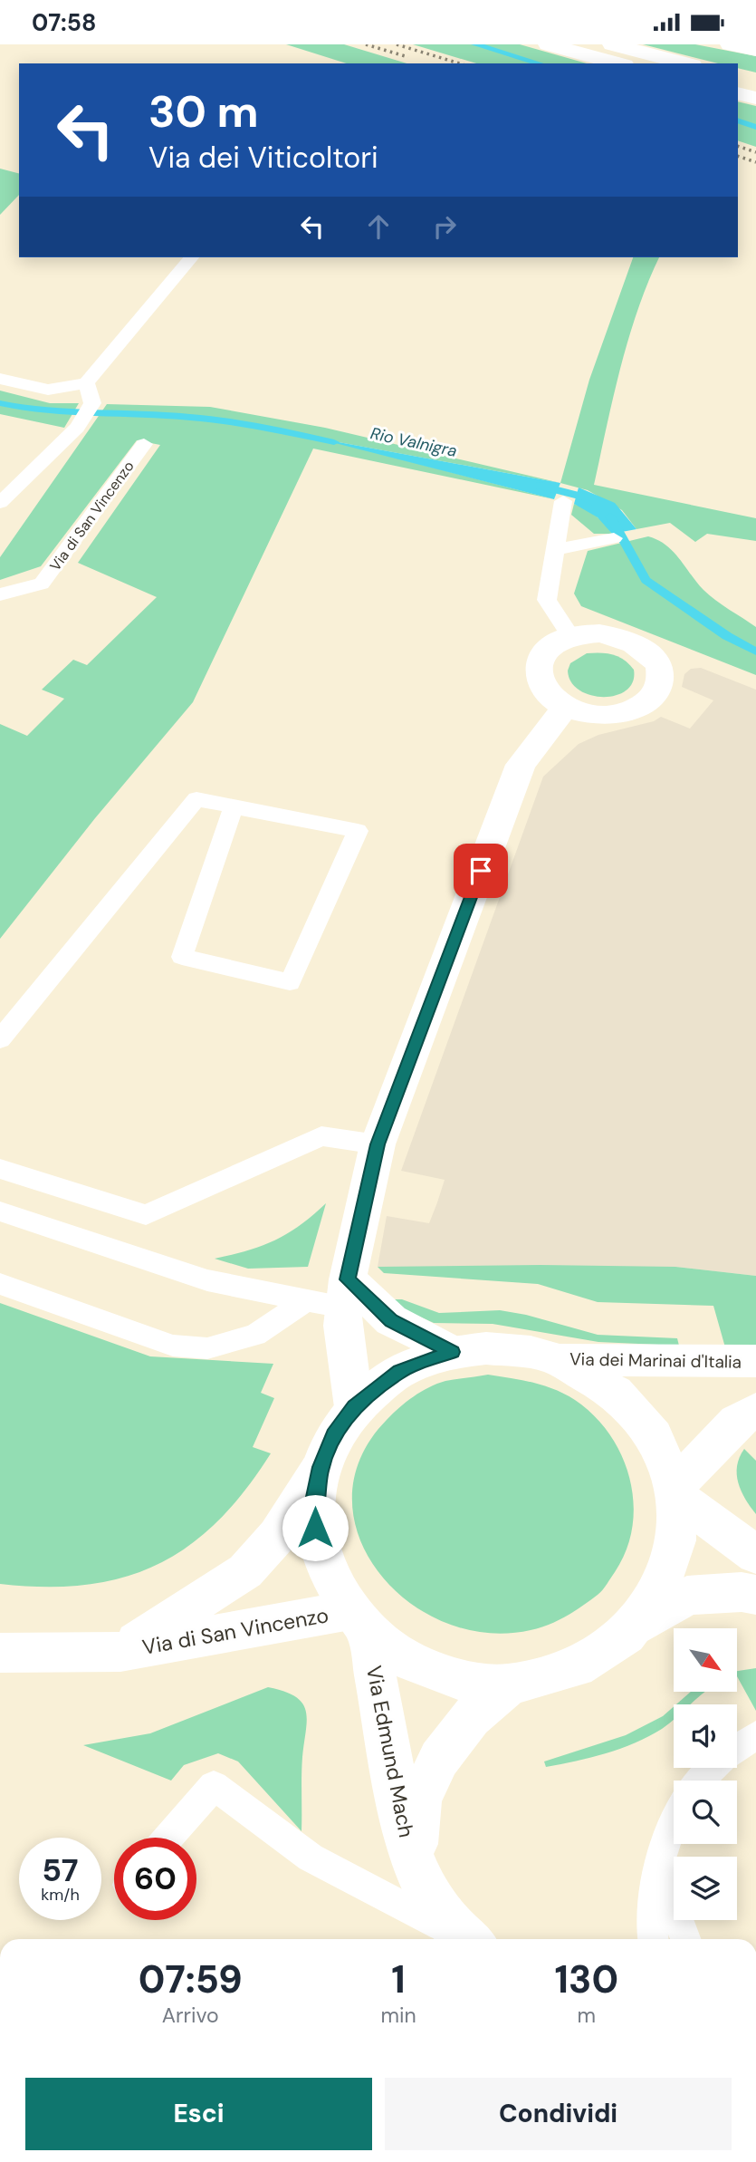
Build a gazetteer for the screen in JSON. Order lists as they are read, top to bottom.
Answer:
{
  "streets": {
    "main road": ["Via di San Vincenzo", "Via dei Marinai d'Italia", "Via Edmund Mach"]
  },
  "crossings": [
    ["Via di San Vincenzo", "Via Edmund Mach"]
  ],
  "water": ["Rio Valnigra"],
  "north": "bottom right",
  "page": {
    "status": "07:58",
    "turn": ["30 m", "Via dei Viticoltori"],
    "speed": "57 km/h",
    "limit": "60",
    "eta": [
      "07:59",
      "Arrivo",
      "1",
      "min",
      "130",
      "m"
    ],
    "buttons": ["Esci", "Condividi"]
  }
}
